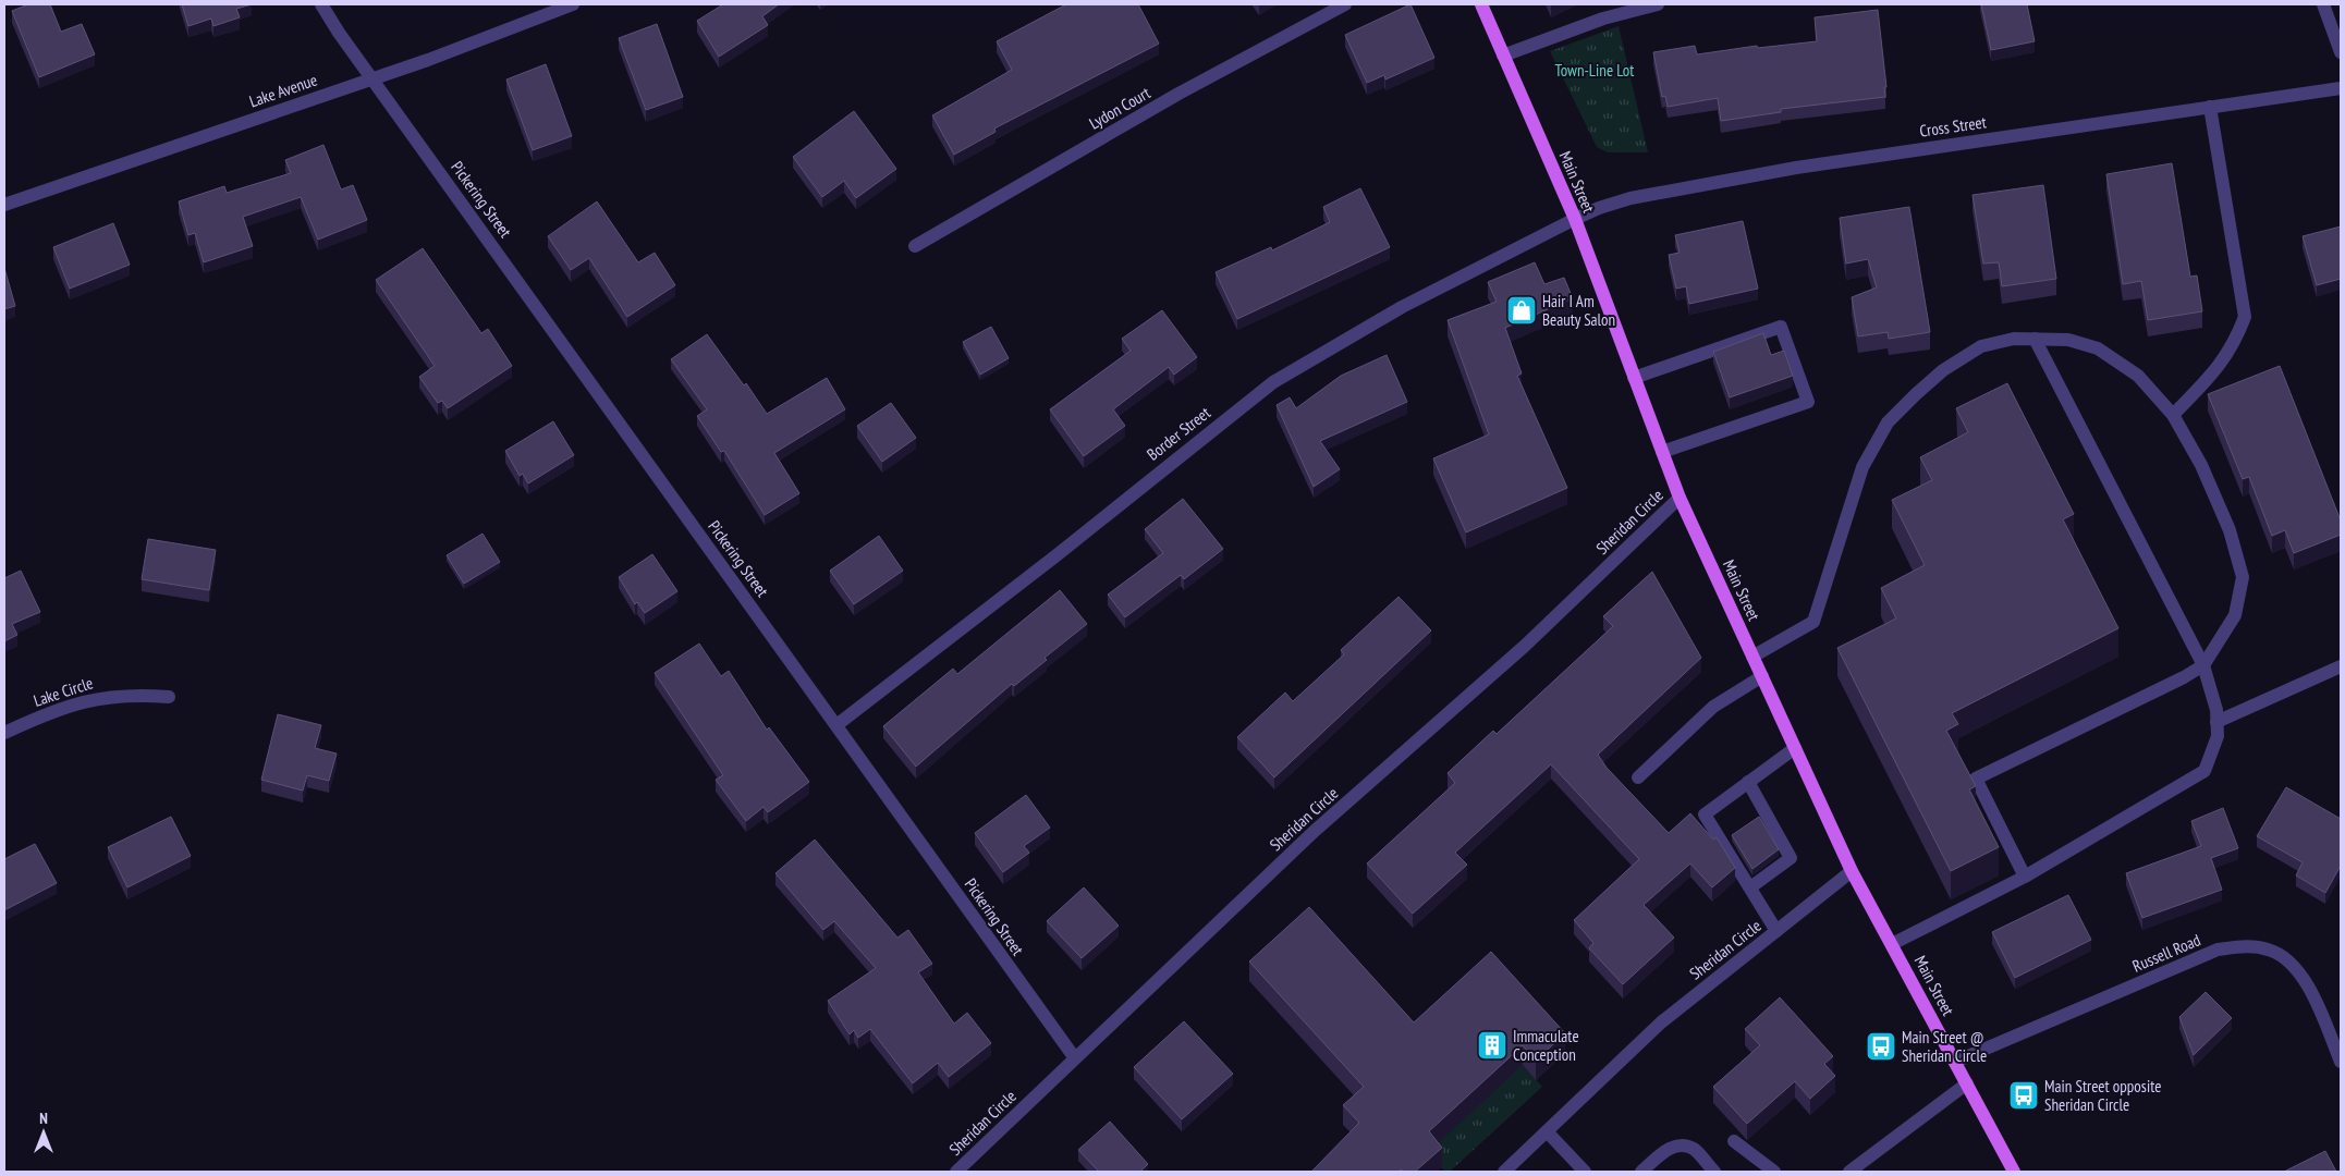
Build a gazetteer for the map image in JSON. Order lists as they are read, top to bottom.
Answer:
{
  "streets": {
    "main road": ["Main Street"],
    "street": [
      "Lake Avenue",
      "Lydon Court",
      "Cross Street",
      "Pickering Street",
      "Border Street",
      "Sheridan Circle",
      "Lake Circle",
      "Russell Road"
    ]
  },
  "crossings": [
    ["Lake Avenue", "Pickering Street"],
    ["Cross Street", "Main Street"],
    ["Cross Street", "Border Street"],
    ["Main Street", "Border Street"],
    ["Main Street", "Sheridan Circle"],
    ["Main Street", "Russell Road"],
    ["Pickering Street", "Border Street"],
    ["Pickering Street", "Sheridan Circle"]
  ],
  "parks": ["Town-Line Lot"],
  "places": {
    "shop": ["Hair I Am Beauty Salon"],
    "building": ["Immaculate Conception"],
    "bus stop": ["Main Street @ Sheridan Circle", "Main Street opposite Sheridan Circle"]
  },
  "north": "top"
}
